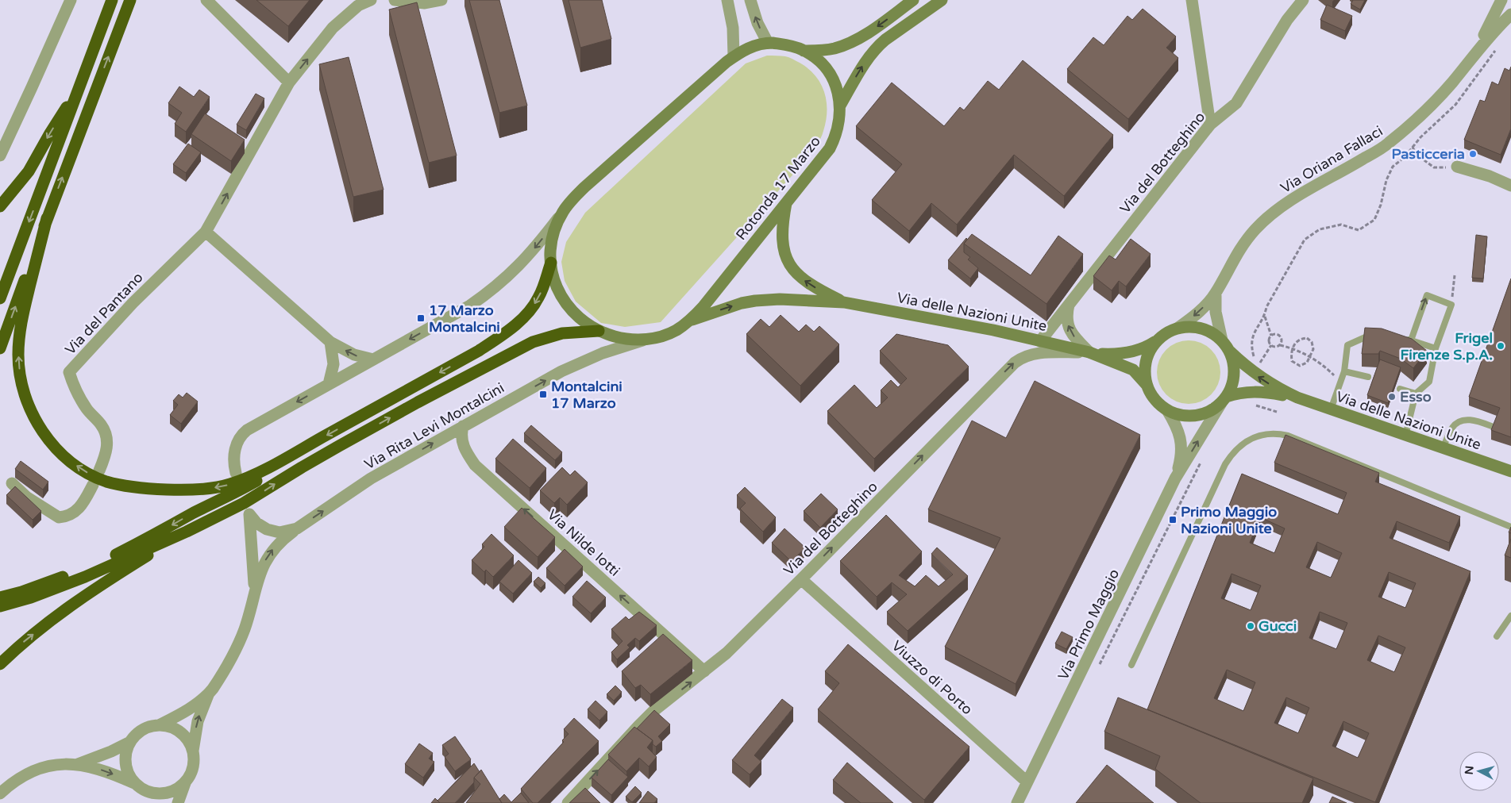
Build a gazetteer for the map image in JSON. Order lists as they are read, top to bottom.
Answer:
{
  "streets": {
    "street": [
      "Via Oriana Fallaci",
      "Via del Botteghino",
      "Rotonda 17 Marzo",
      "Via delle Nazioni Unite",
      "Via del Pantano",
      "Via Rita Levi Montalcini",
      "Via Nilde Iotti",
      "Via Primo Maggio",
      "Viuzzo di Porto"
    ]
  },
  "crossings": [
    ["Via Oriana Fallaci", "Via delle Nazioni Unite"],
    ["Via Oriana Fallaci", "Via Primo Maggio"],
    ["Via del Botteghino", "Via delle Nazioni Unite"],
    ["Via del Botteghino", "Via Nilde Iotti"],
    ["Via del Botteghino", "Viuzzo di Porto"],
    ["Rotonda 17 Marzo", "Via delle Nazioni Unite"],
    ["Rotonda 17 Marzo", "Via Rita Levi Montalcini"],
    ["Via delle Nazioni Unite", "Via Primo Maggio"],
    ["Via Rita Levi Montalcini", "Via Nilde Iotti"],
    ["Via Primo Maggio", "Viuzzo di Porto"]
  ],
  "one_way": ["Via del Botteghino", "Via del Pantano", "Via Nilde Iotti"],
  "places": {
    "other": [
      "Pasticceria",
      "Frigel Firenze S.p.A.",
      "Esso",
      "Gucci"
    ],
    "transit": ["17 Marzo Montalcini", "Montalcini 17 Marzo", "Primo Maggio Nazioni Unite"]
  },
  "north": "left"
}
